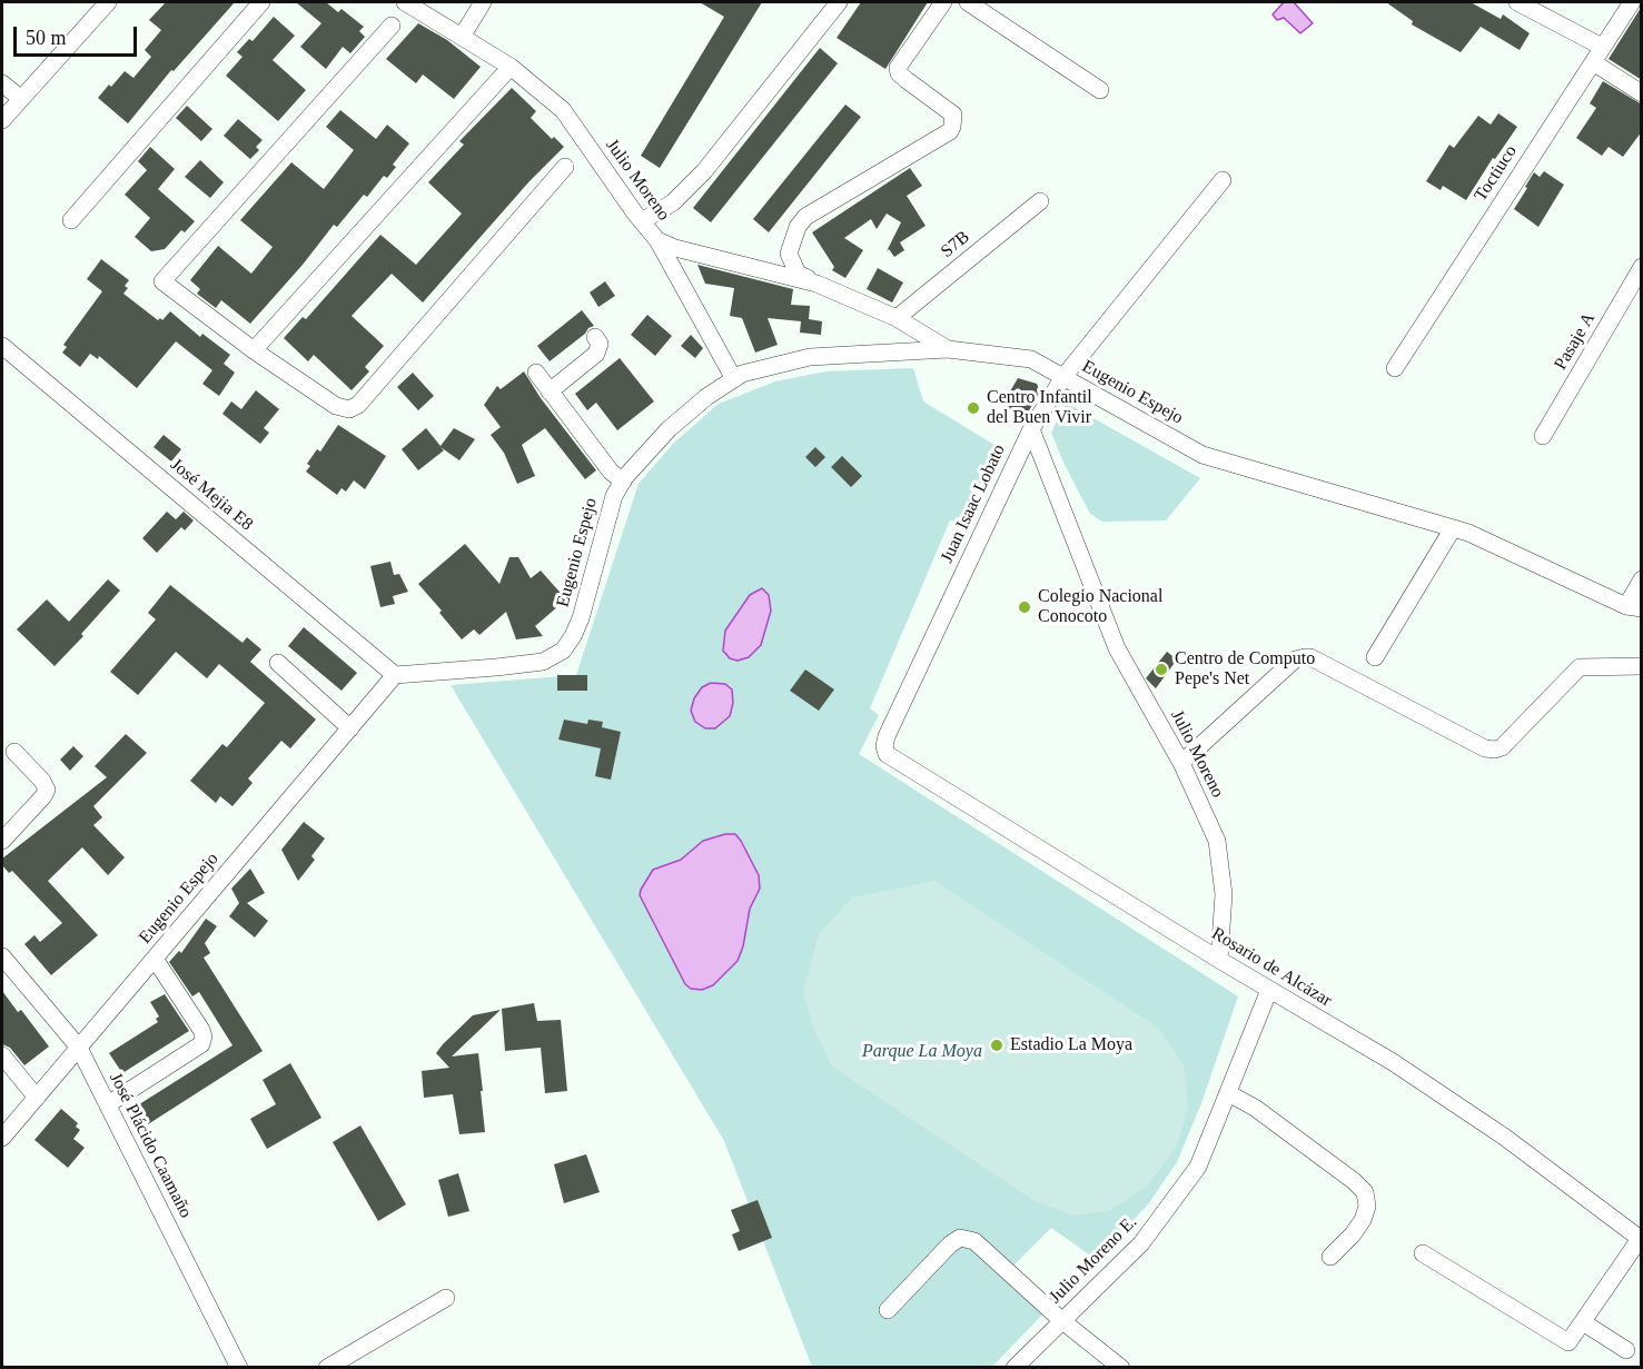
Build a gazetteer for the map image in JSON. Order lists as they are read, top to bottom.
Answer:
{
  "streets": {
    "street": [
      "Toctiuco",
      "Julio Moreno",
      "S7B",
      "Pasaje A",
      "Eugenio Espejo",
      "José Mejia E8",
      "Juan Isaac Lobato",
      "Rosario de Alcázar",
      "José Plácido Caamaño",
      "Julio Moreno E."
    ]
  },
  "crossings": [
    ["Julio Moreno", "S7B"],
    ["Julio Moreno", "Eugenio Espejo"],
    ["Julio Moreno", "Juan Isaac Lobato"],
    ["Julio Moreno", "Rosario de Alcázar"],
    ["Eugenio Espejo", "José Mejia E8"],
    ["Eugenio Espejo", "Juan Isaac Lobato"],
    ["Eugenio Espejo", "José Plácido Caamaño"],
    ["Juan Isaac Lobato", "Rosario de Alcázar"],
    ["Rosario de Alcázar", "Julio Moreno E."]
  ],
  "parks": ["Parque La Moya"],
  "places": [
    "Centro Infantil del Buen Vivir",
    "Colegio Nacional Conocoto",
    "Centro de Computo Pepe's Net",
    "Estadio La Moya"
  ],
  "scale_bar": "50 m"
}
